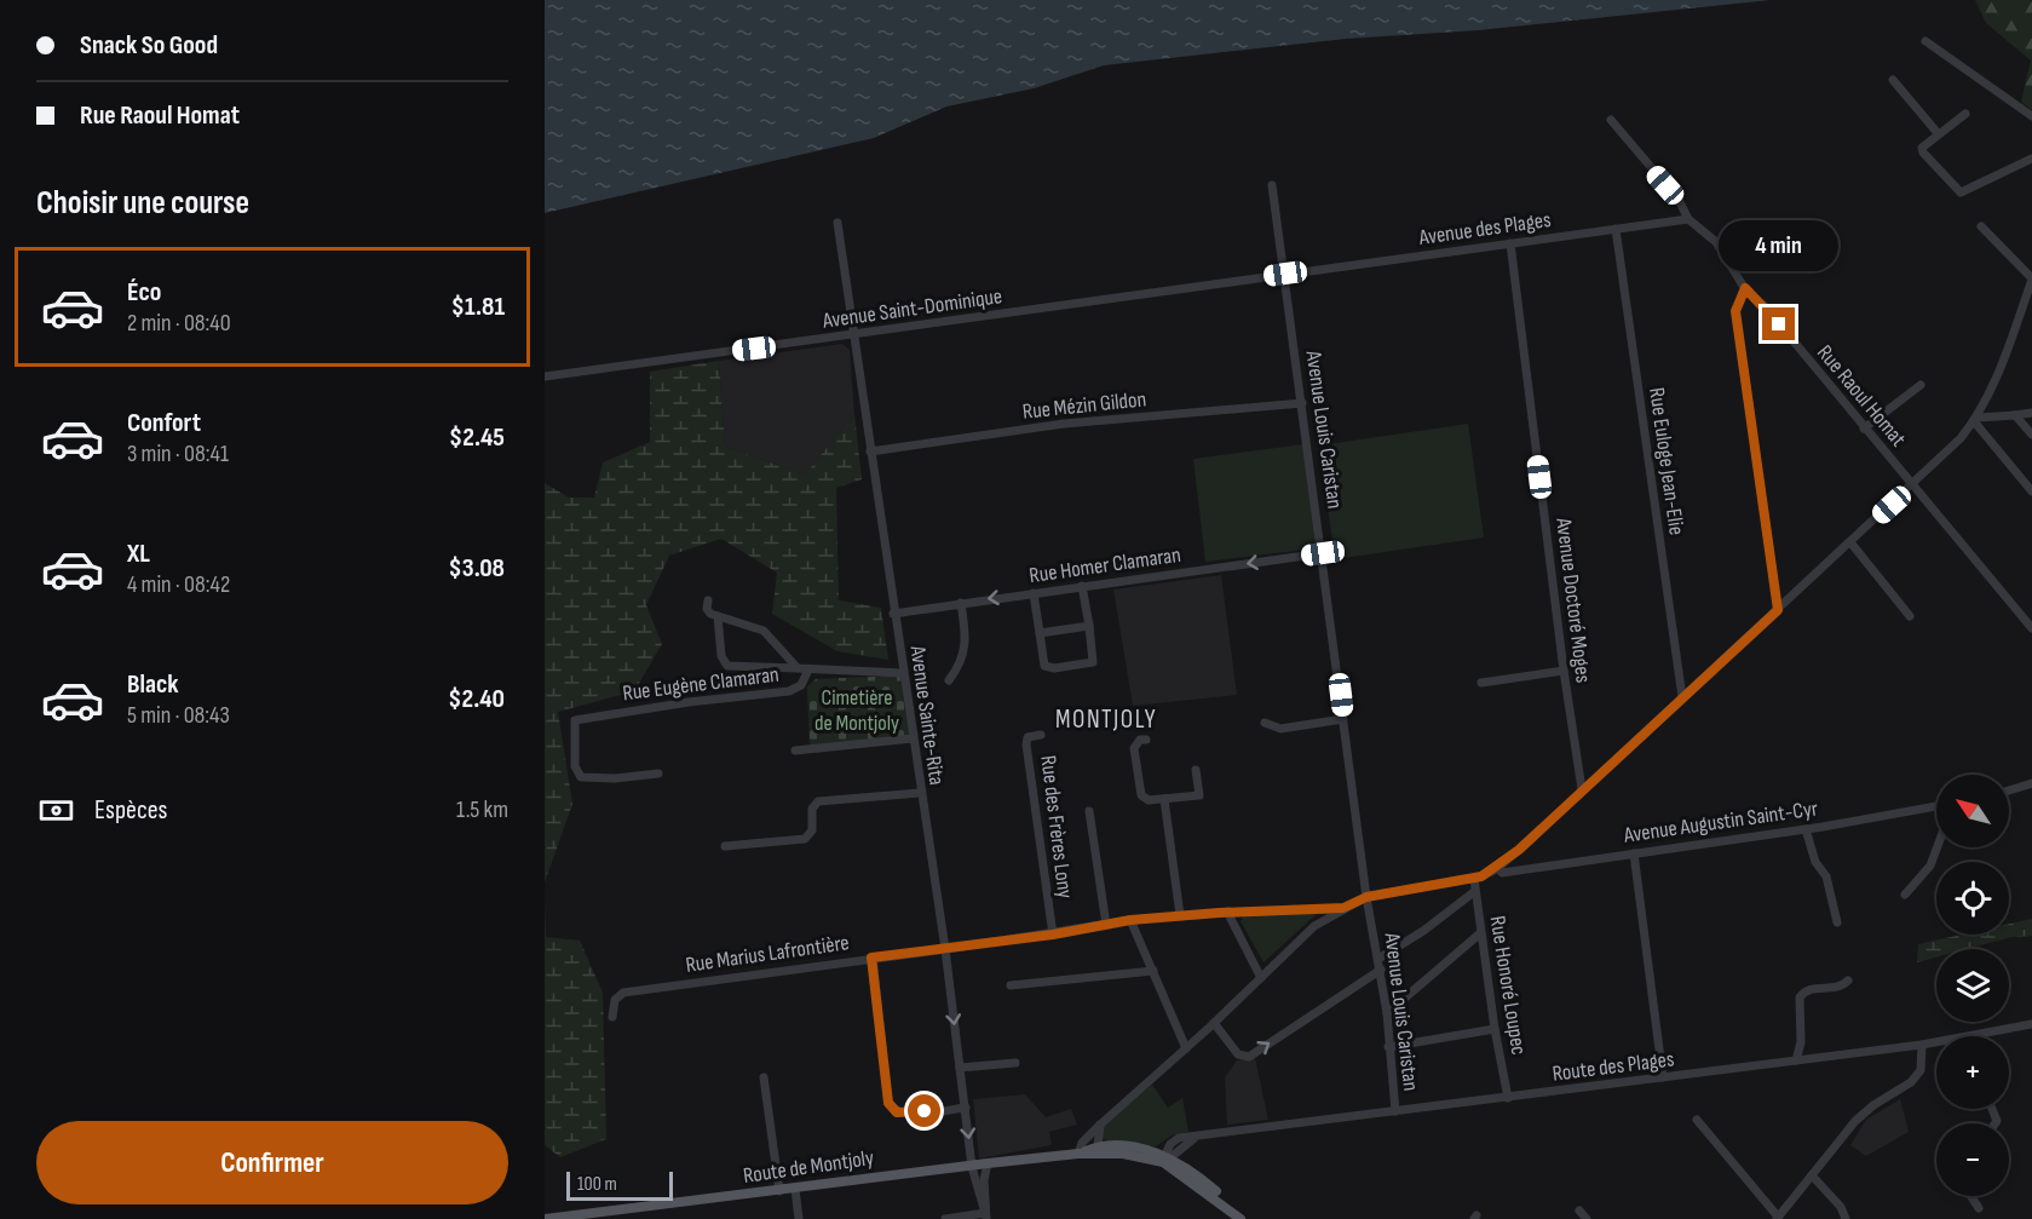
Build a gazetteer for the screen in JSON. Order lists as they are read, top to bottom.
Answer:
{
  "streets": {
    "main road": ["Route de Montjoly"],
    "street": [
      "Avenue des Plages",
      "Avenue Saint-Dominique",
      "Rue Raoul Homat",
      "Rue Mézin Gildon",
      "Avenue Louis Caristan",
      "Rue Euloge Jean-Elie",
      "Rue Homer Clamaran",
      "Avenue Doctoré Moges",
      "Rue Eugène Clamaran",
      "Avenue Sainte-Rita",
      "Avenue Augustin Saint-Cyr",
      "Rue des Frères Lony",
      "Rue Marius Lafrontière",
      "Rue Honoré Loupec",
      "Route des Plages"
    ]
  },
  "crossings": [
    ["Avenue des Plages", "Avenue Saint-Dominique"],
    ["Avenue des Plages", "Rue Raoul Homat"],
    ["Avenue des Plages", "Avenue Louis Caristan"],
    ["Avenue des Plages", "Rue Euloge Jean-Elie"],
    ["Avenue des Plages", "Avenue Doctoré Moges"],
    ["Avenue Saint-Dominique", "Avenue Louis Caristan"],
    ["Avenue Saint-Dominique", "Avenue Sainte-Rita"],
    ["Rue Mézin Gildon", "Avenue Louis Caristan"],
    ["Rue Mézin Gildon", "Avenue Sainte-Rita"],
    ["Avenue Louis Caristan", "Rue Homer Clamaran"],
    ["Avenue Louis Caristan", "Route des Plages"],
    ["Rue Homer Clamaran", "Avenue Sainte-Rita"],
    ["Rue Eugène Clamaran", "Avenue Sainte-Rita"],
    ["Avenue Sainte-Rita", "Rue Marius Lafrontière"],
    ["Avenue Sainte-Rita", "Route de Montjoly"],
    ["Rue des Frères Lony", "Rue Marius Lafrontière"],
    ["Rue Honoré Loupec", "Route des Plages"]
  ],
  "one_way": ["Rue Homer Clamaran"],
  "districts": ["MONTJOLY"],
  "parks": ["Cimetière de Montjoly"],
  "scale_bar": "100 m",
  "north": "top left",
  "page": {
    "banner": ["Snack So Good", "Rue Raoul Homat"],
    "heading": "Choisir une course",
    "bubble": "4 min",
    "list": [
      {
        "name": "Éco",
        "note": "2 min · 08:40",
        "value": "$1.81"
      },
      {
        "name": "Confort",
        "note": "3 min · 08:41",
        "value": "$2.45"
      },
      {
        "name": "XL",
        "note": "4 min · 08:42",
        "value": "$3.08"
      },
      {
        "name": "Black",
        "note": "5 min · 08:43",
        "value": "$2.40"
      }
    ],
    "pay": ["Espèces", "1.5 km"],
    "map_buttons": ["+", "−"],
    "buttons": "Confirmer",
    "scale": "100 m"
  }
}
